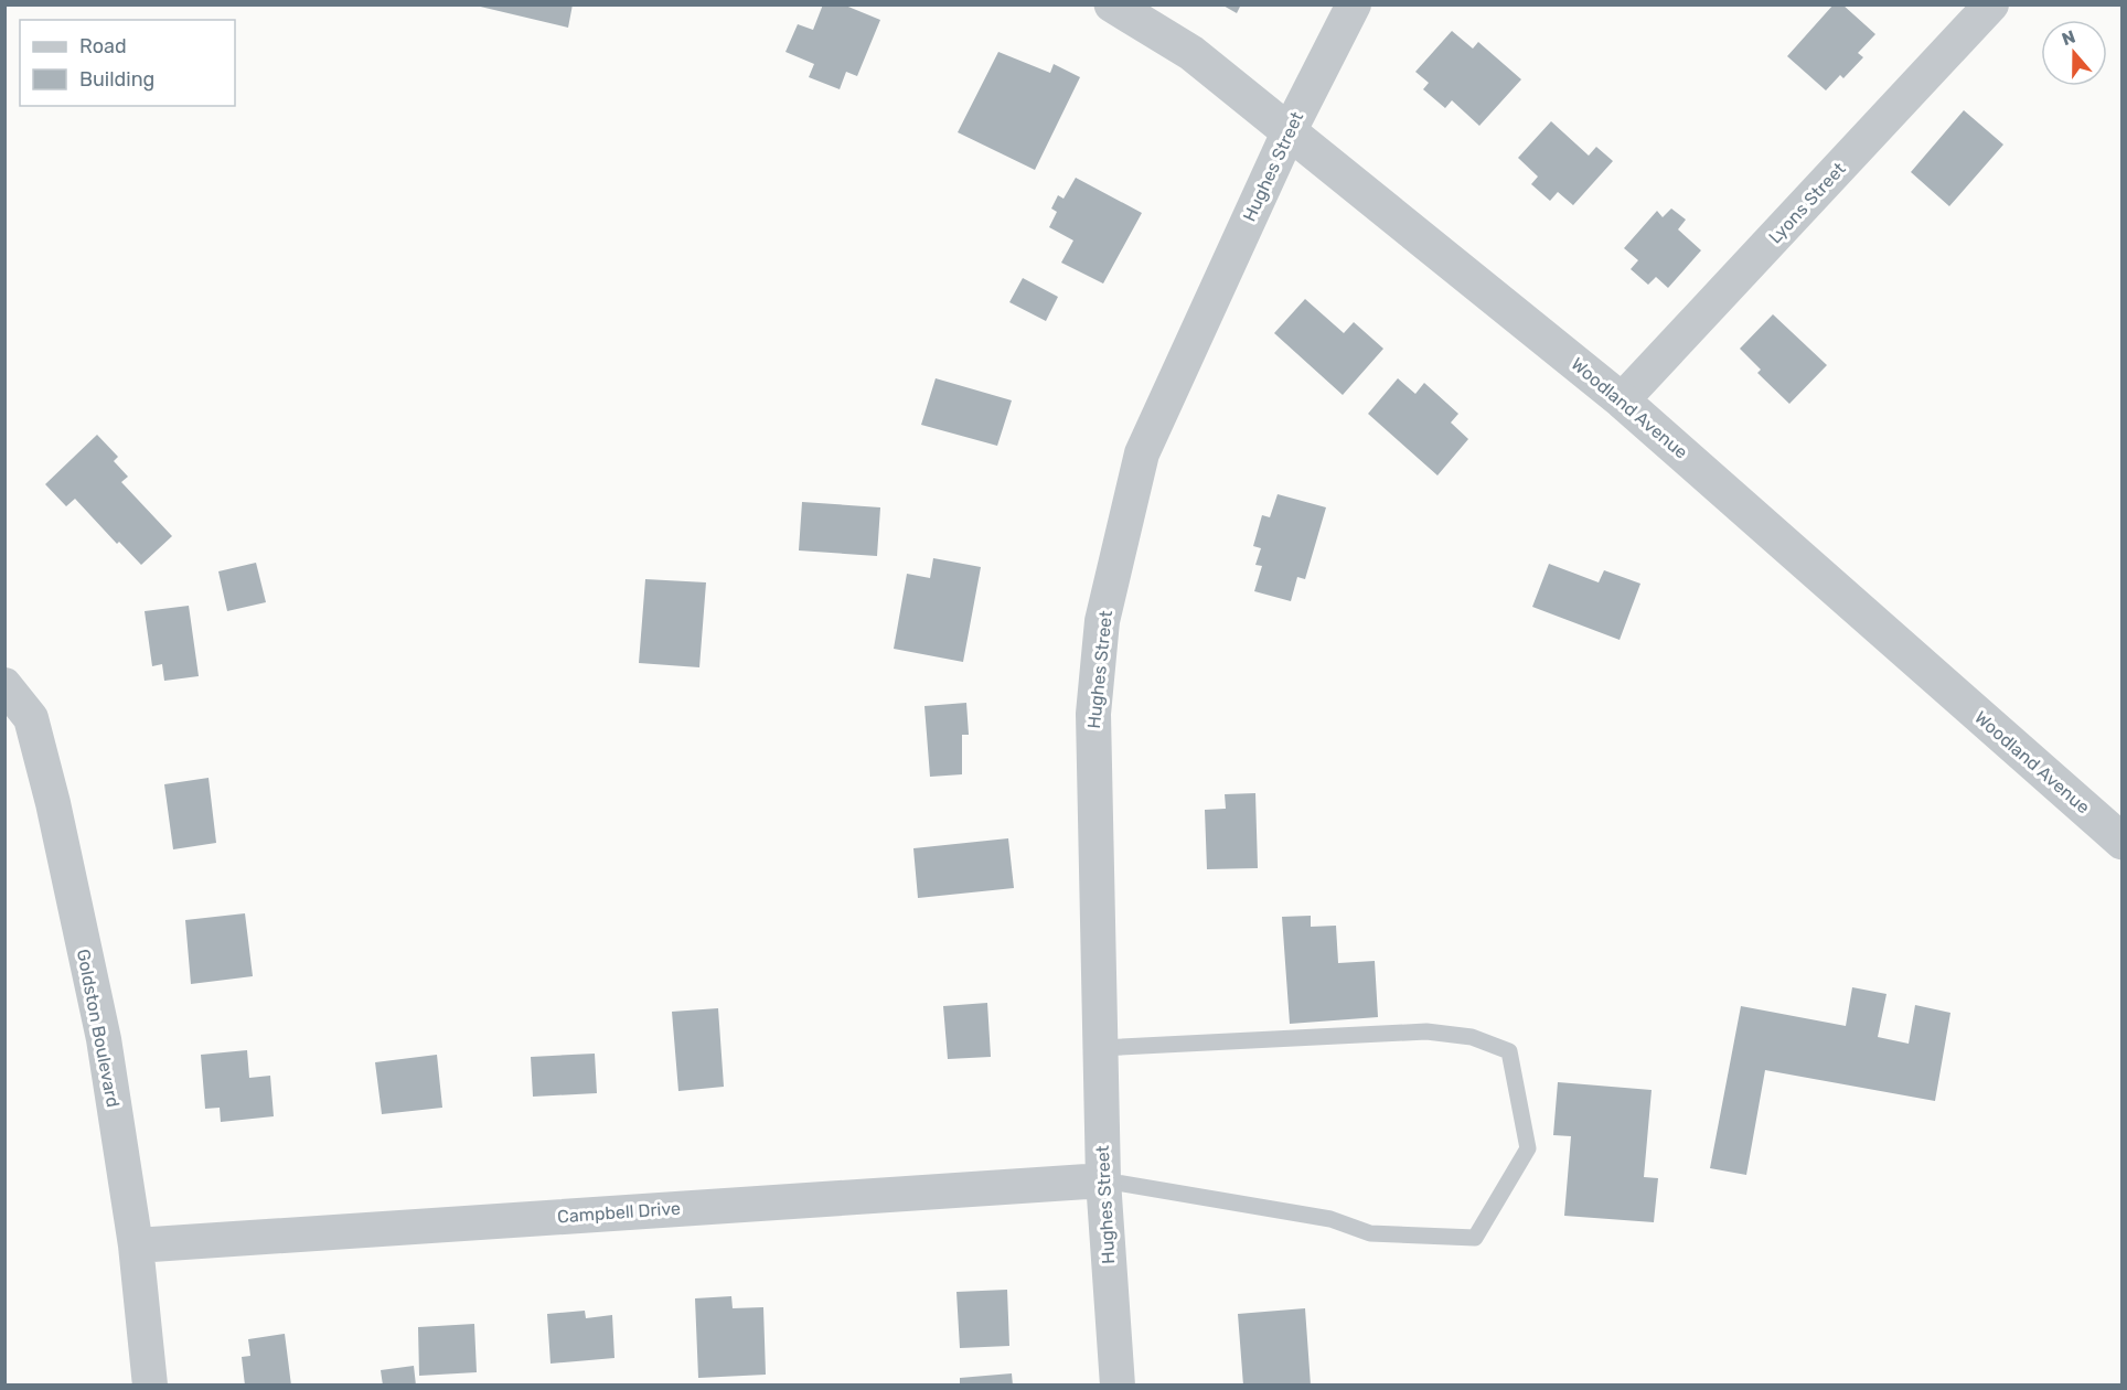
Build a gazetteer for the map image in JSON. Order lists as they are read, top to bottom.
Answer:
{
  "streets": {
    "street": [
      "Hughes Street",
      "Lyons Street",
      "Woodland Avenue",
      "Goldston Boulevard",
      "Campbell Drive"
    ]
  },
  "crossings": [
    ["Hughes Street", "Woodland Avenue"],
    ["Hughes Street", "Campbell Drive"],
    ["Lyons Street", "Woodland Avenue"],
    ["Goldston Boulevard", "Campbell Drive"]
  ],
  "legend": ["Road", "Building"],
  "north": "top"
}
